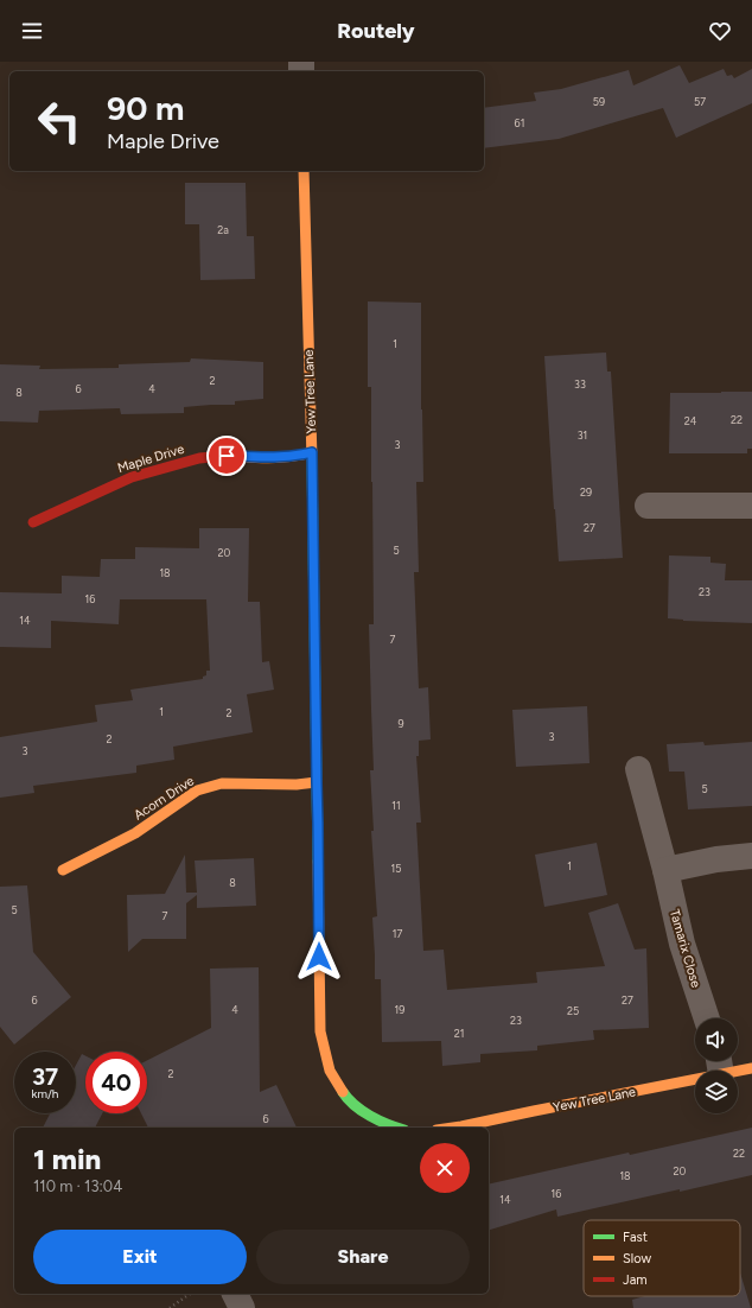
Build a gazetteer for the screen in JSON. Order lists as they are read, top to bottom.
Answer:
{
  "streets": {
    "street": [
      "Yew Tree Lane",
      "Maple Drive",
      "Acorn Drive",
      "Tamarix Close"
    ]
  },
  "crossings": [
    ["Yew Tree Lane", "Maple Drive"],
    ["Yew Tree Lane", "Acorn Drive"]
  ],
  "house_numbers": [
    "59",
    "57",
    "61",
    "2a",
    "1",
    "2",
    "33",
    "6",
    "4",
    "8",
    "22",
    "24",
    "31",
    "3",
    "29",
    "27",
    "5",
    "20",
    "18",
    "23",
    "16",
    "14",
    "7",
    "1",
    "2",
    "9",
    "3",
    "2",
    "3",
    "5",
    "11",
    "1",
    "15",
    "8",
    "5",
    "7",
    "17",
    "6",
    "27",
    "4",
    "19",
    "25",
    "23",
    "21",
    "2",
    "6",
    "22",
    "20",
    "18",
    "16",
    "14"
  ],
  "legend": ["Fast", "Slow", "Jam"],
  "page": {
    "header": "Routely",
    "turn": ["90 m", "Maple Drive"],
    "speed": "37 km/h",
    "limit": "40",
    "heading": ["1 min", "110 m · 13:04"],
    "buttons": ["Exit", "Share"]
  }
}
